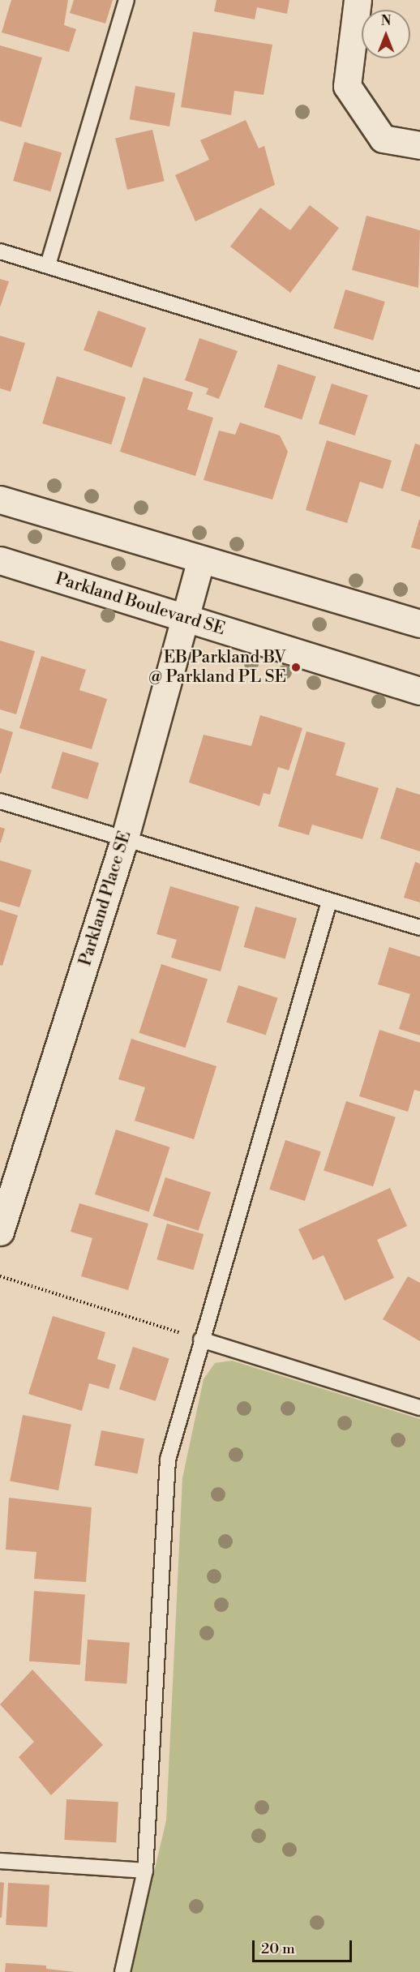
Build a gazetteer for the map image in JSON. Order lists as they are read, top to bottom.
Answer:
{
  "streets": {
    "street": ["Parkland Boulevard SE", "Parkland Place SE"]
  },
  "crossings": [
    ["Parkland Boulevard SE", "Parkland Place SE"]
  ],
  "places": ["EB Parkland BV @ Parkland PL SE"],
  "scale_bar": "20 m",
  "north": "top"
}
